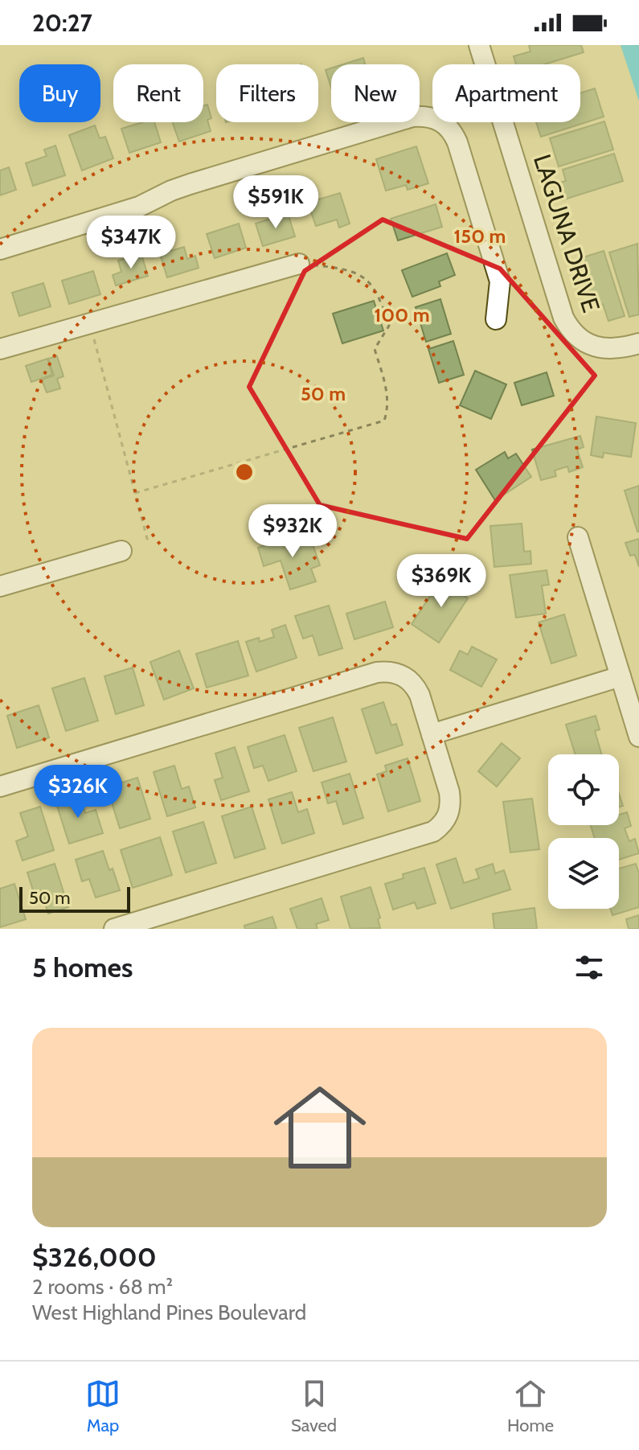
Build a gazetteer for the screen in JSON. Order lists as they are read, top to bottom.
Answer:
{
  "streets": {
    "street": ["LAGUNA DRIVE"]
  },
  "scale_bar": "50 m",
  "page": {
    "status": "20:27",
    "chip": [
      "Buy",
      "Rent",
      "Filters",
      "New",
      "Apartment"
    ],
    "price": [
      "$591K",
      "$347K",
      "$932K",
      "$369K",
      "$326K"
    ],
    "scale": "50 m",
    "heading": "5 homes",
    "list": [
      {
        "name": "$326,000",
        "note": "2 rooms · 68 m² · West Highland Pines Boulevard"
      }
    ],
    "tabs": ["Map", "Saved", "Home"]
  },
  "rings": ["150 m", "100 m", "50 m"]
}
